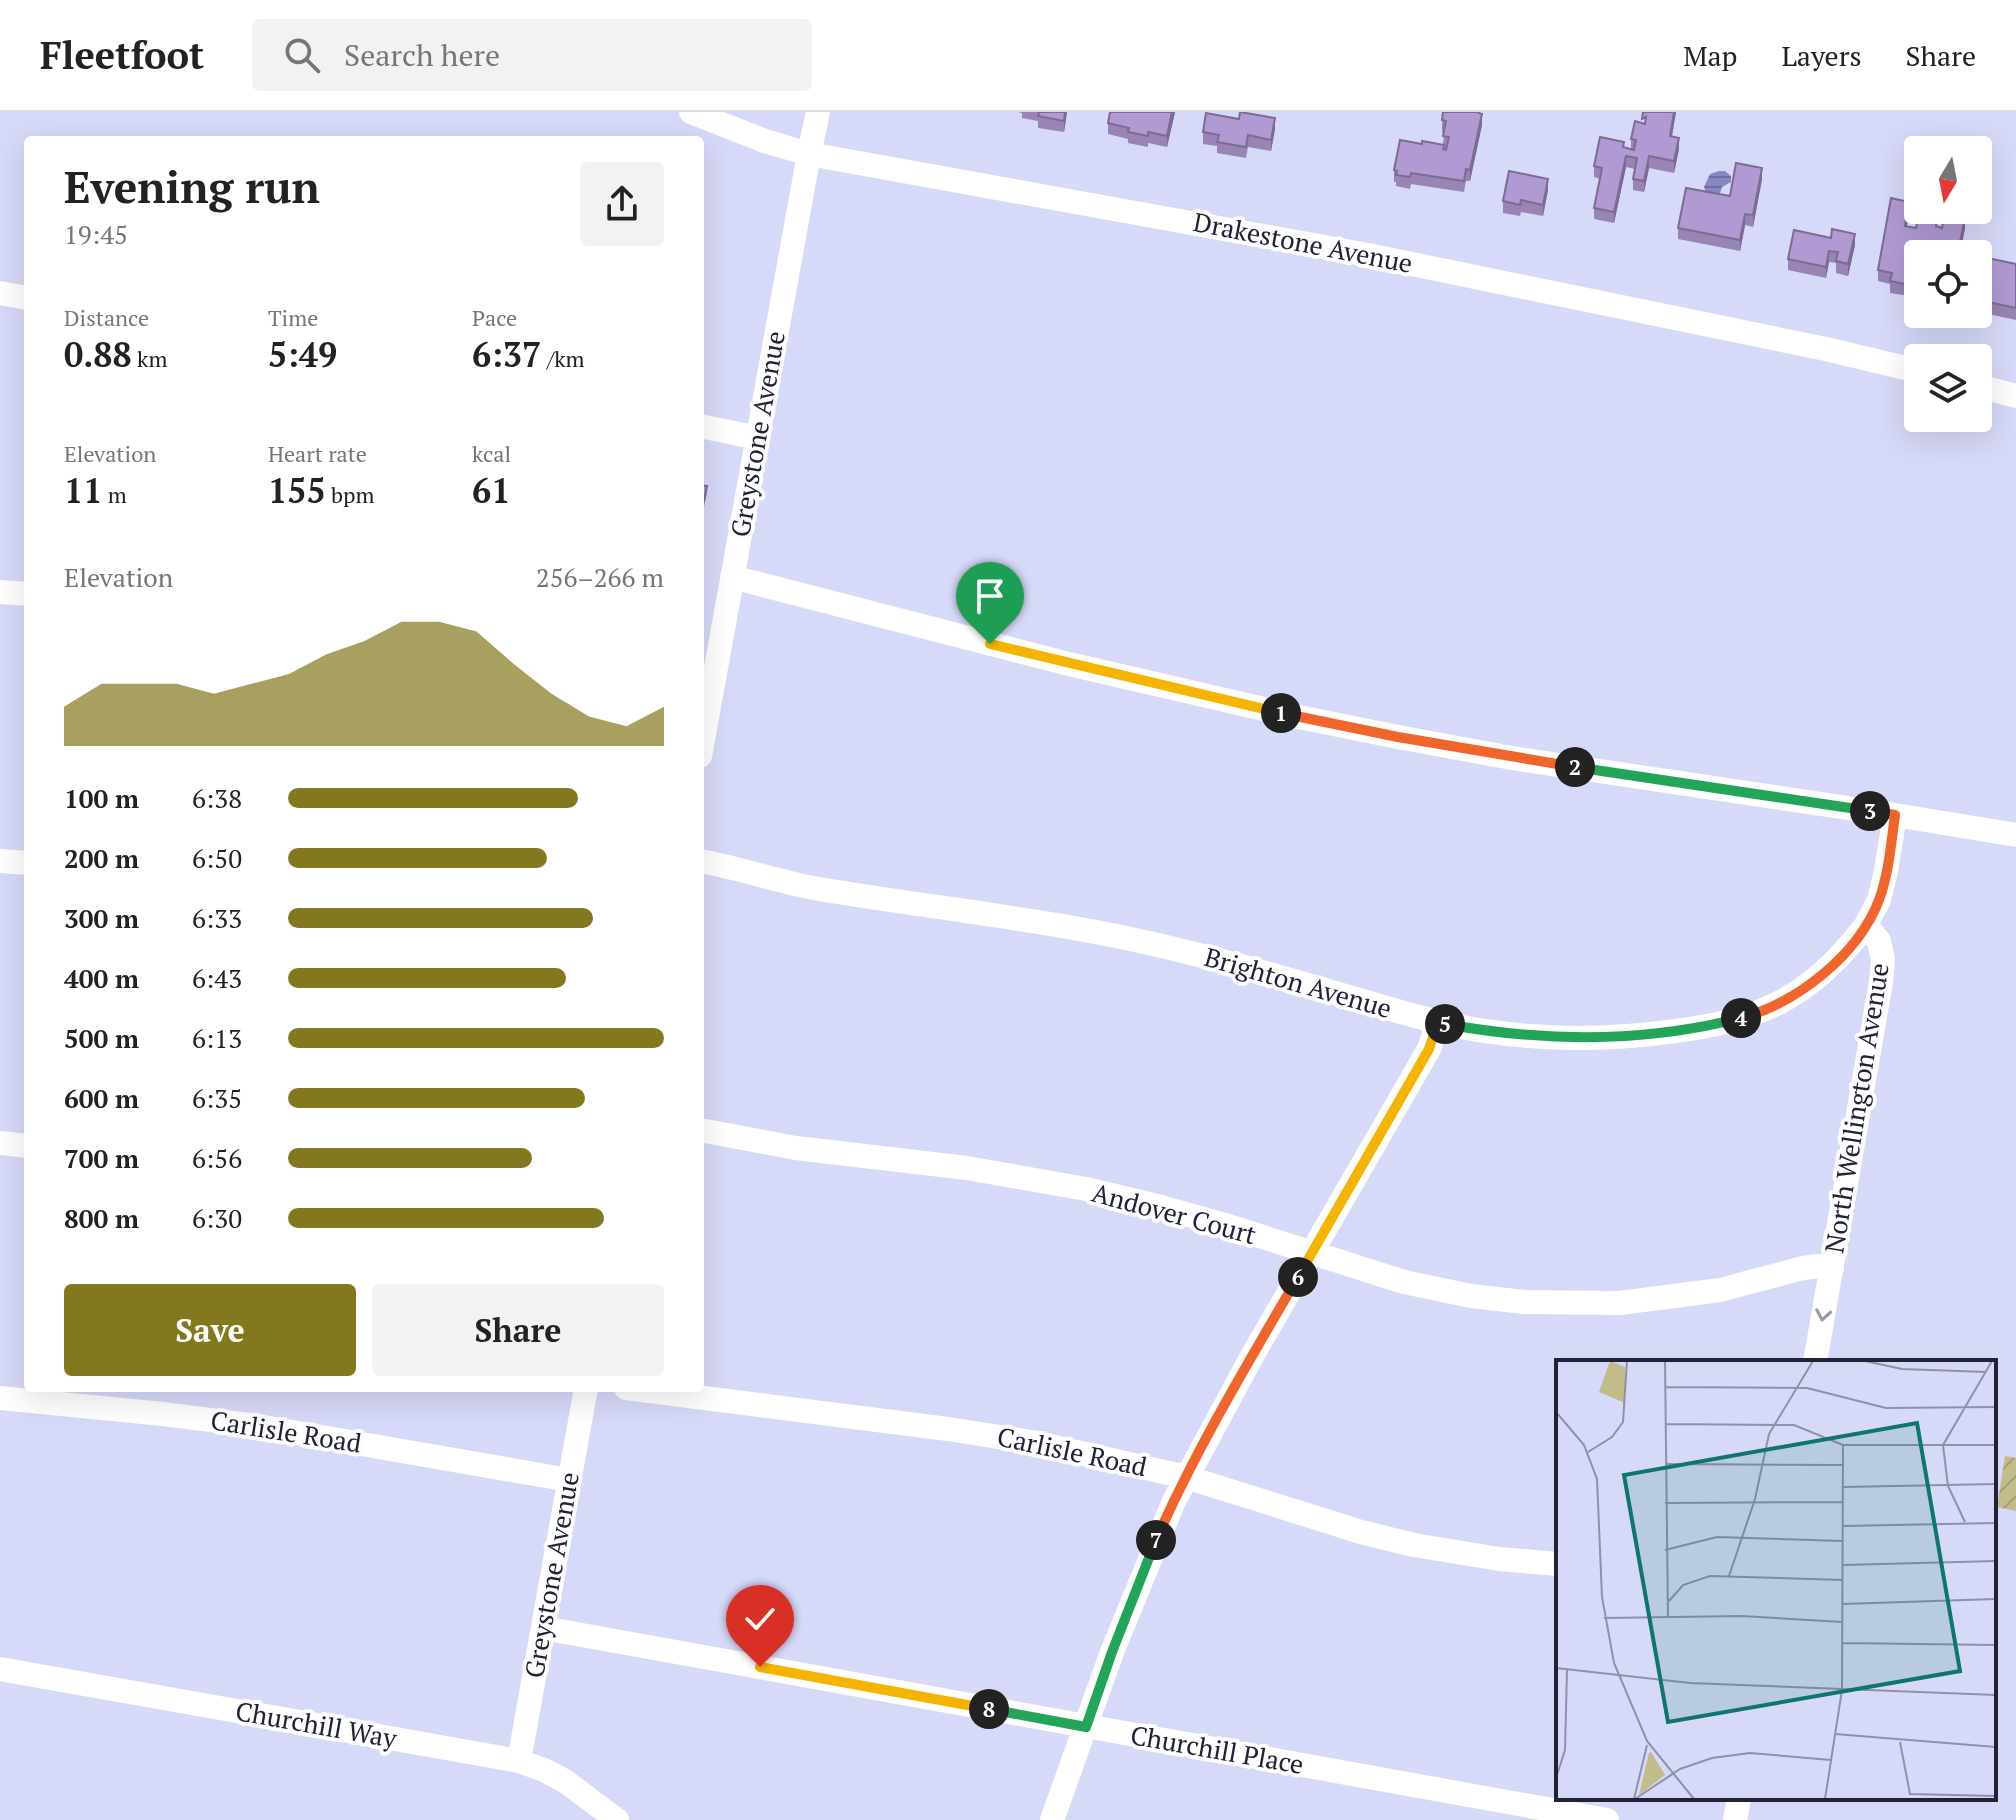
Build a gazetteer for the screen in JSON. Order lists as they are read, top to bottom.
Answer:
{
  "streets": {
    "street": [
      "Drakestone Avenue",
      "Greystone Avenue",
      "Brighton Avenue",
      "North Wellington Avenue",
      "Andover Court",
      "Carlisle Road",
      "Churchill Way",
      "Churchill Place"
    ]
  },
  "crossings": [
    ["Drakestone Avenue", "Greystone Avenue"],
    ["Greystone Avenue", "Carlisle Road"],
    ["Greystone Avenue", "Churchill Way"],
    ["Greystone Avenue", "Churchill Place"],
    ["Brighton Avenue", "North Wellington Avenue"],
    ["North Wellington Avenue", "Andover Court"]
  ],
  "north": "bottom",
  "page": {
    "header": "Fleetfoot",
    "search": "Search here",
    "nav": ["Map", "Layers", "Share"],
    "heading": ["Evening run", "19:45"],
    "stats": [
      ["Distance", "0.88 km"],
      ["Time", "5:49"],
      ["Pace", "6:37 /km"],
      ["Elevation", "11 m"],
      ["Heart rate", "155 bpm"],
      ["kcal", "61"]
    ],
    "chart": ["Elevation", "256–266 m"],
    "pins": [
      "1",
      "2",
      "3",
      "4",
      "5",
      "6",
      "7",
      "8"
    ],
    "list": [
      {
        "name": "100 m",
        "note": "6:38"
      },
      {
        "name": "200 m",
        "note": "6:50"
      },
      {
        "name": "300 m",
        "note": "6:33"
      },
      {
        "name": "400 m",
        "note": "6:43"
      },
      {
        "name": "500 m",
        "note": "6:13"
      },
      {
        "name": "600 m",
        "note": "6:35"
      },
      {
        "name": "700 m",
        "note": "6:56"
      },
      {
        "name": "800 m",
        "note": "6:30"
      }
    ],
    "buttons": ["Save", "Share"]
  }
}
